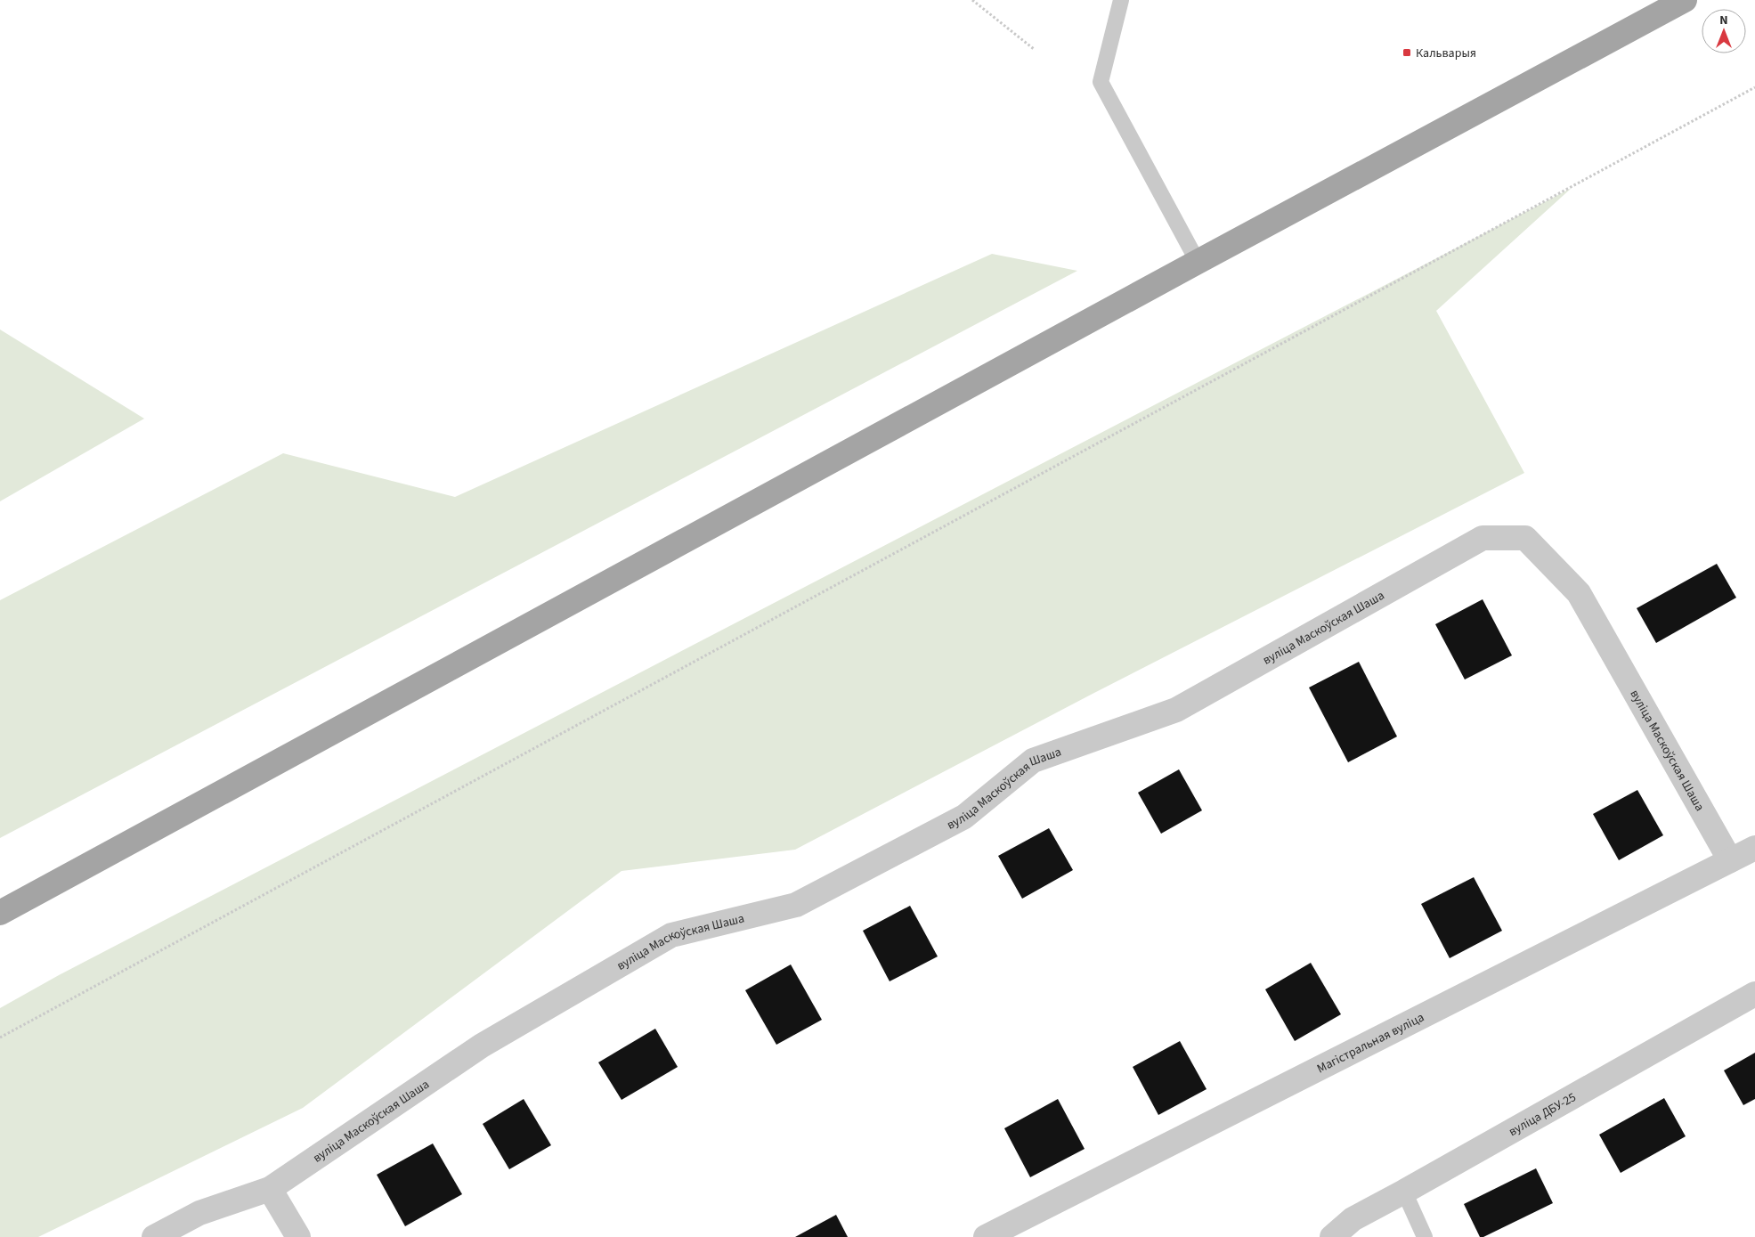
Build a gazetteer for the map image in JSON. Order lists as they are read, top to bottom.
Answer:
{
  "streets": {
    "street": ["вуліца Маскоўская Шаша", "Магістральная вуліца", "вуліца ДБУ-25"]
  },
  "crossings": [
    ["вуліца Маскоўская Шаша", "Магістральная вуліца"]
  ],
  "places": {
    "transit": ["Кальварыя"]
  },
  "north": "top"
}
